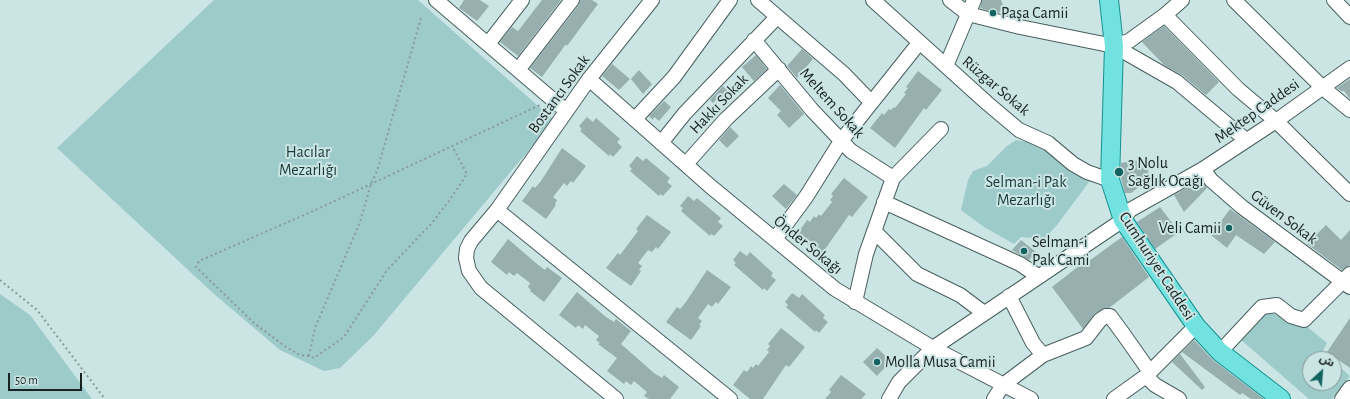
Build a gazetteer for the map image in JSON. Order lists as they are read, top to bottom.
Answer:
{
  "streets": {
    "main road": ["Cumhuriyet Caddesi"],
    "street": [
      "Rüzgar Sokak",
      "Bostancı Sokak",
      "Meltem Sokak",
      "Hakkı Sokak",
      "Mektep Caddesi",
      "Güven Sokak",
      "Önder Sokağı"
    ]
  },
  "crossings": [
    ["Rüzgar Sokak", "Cumhuriyet Caddesi"],
    ["Bostancı Sokak", "Önder Sokağı"],
    ["Meltem Sokak", "Hakkı Sokak"],
    ["Hakkı Sokak", "Önder Sokağı"],
    ["Mektep Caddesi", "Güven Sokak"],
    ["Mektep Caddesi", "Önder Sokağı"],
    ["Mektep Caddesi", "Cumhuriyet Caddesi"]
  ],
  "parks": ["Hacılar Mezarlığı", "Selman-i Pak Mezarlığı"],
  "places": [
    "Paşa Camii",
    "3 Nolu Sağlık Ocağı",
    "Veli Camii",
    "Selman-i Pak Cami",
    "Molla Musa Camii"
  ],
  "scale_bar": "50 m",
  "north": "top right"
}
